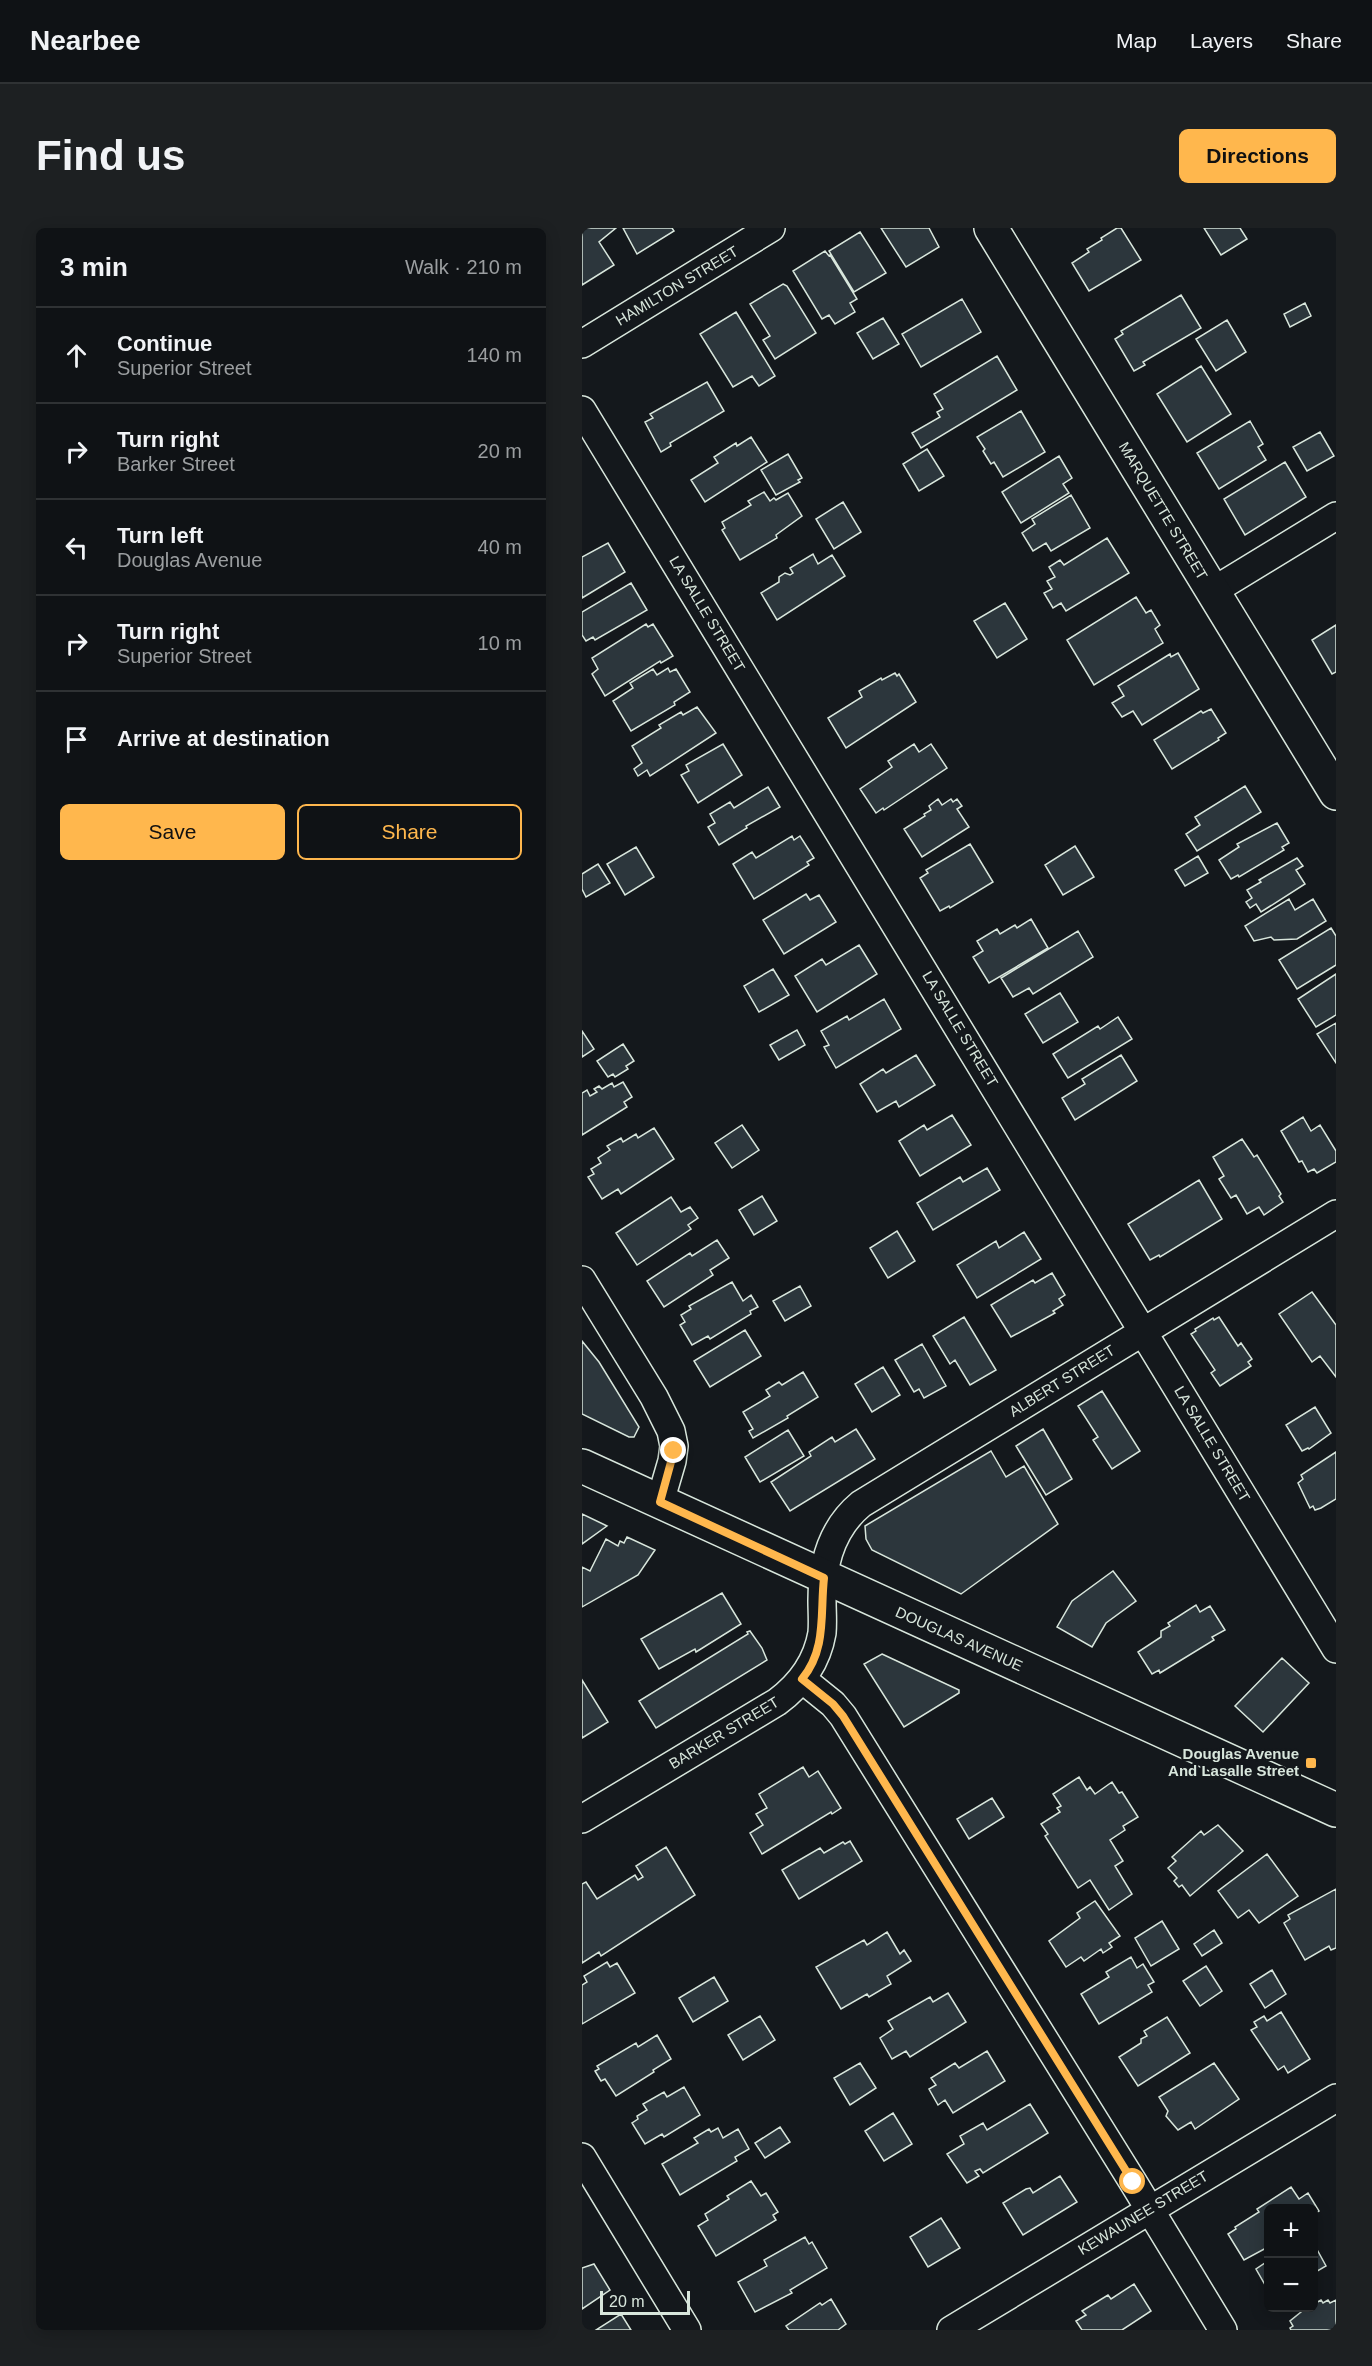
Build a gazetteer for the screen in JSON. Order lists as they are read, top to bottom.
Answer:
{
  "streets": {
    "main road": ["MARQUETTE STREET", "DOUGLAS AVENUE"],
    "street": [
      "HAMILTON STREET",
      "LA SALLE STREET",
      "ALBERT STREET",
      "BARKER STREET",
      "KEWAUNEE STREET"
    ]
  },
  "crossings": [
    ["LA SALLE STREET", "ALBERT STREET"],
    ["ALBERT STREET", "DOUGLAS AVENUE"],
    ["ALBERT STREET", "BARKER STREET"],
    ["DOUGLAS AVENUE", "BARKER STREET"]
  ],
  "places": {
    "transit": ["Douglas Avenue And Lasalle Street"]
  },
  "scale_bar": "20 m",
  "page": {
    "header": "Nearbee",
    "nav": ["Map", "Layers", "Share"],
    "buttons": [
      "Directions",
      ["Save", "Share"]
    ],
    "title": "Find us",
    "heading": ["3 min", "Walk · 210 m"],
    "list": [
      ["Continue", "Superior Street", "140 m"],
      ["Turn right", "Barker Street", "20 m"],
      ["Turn left", "Douglas Avenue", "40 m"],
      ["Turn right", "Superior Street", "10 m"],
      "Arrive at destination"
    ],
    "map_buttons": ["+", "−"],
    "scale": "20 m"
  }
}
